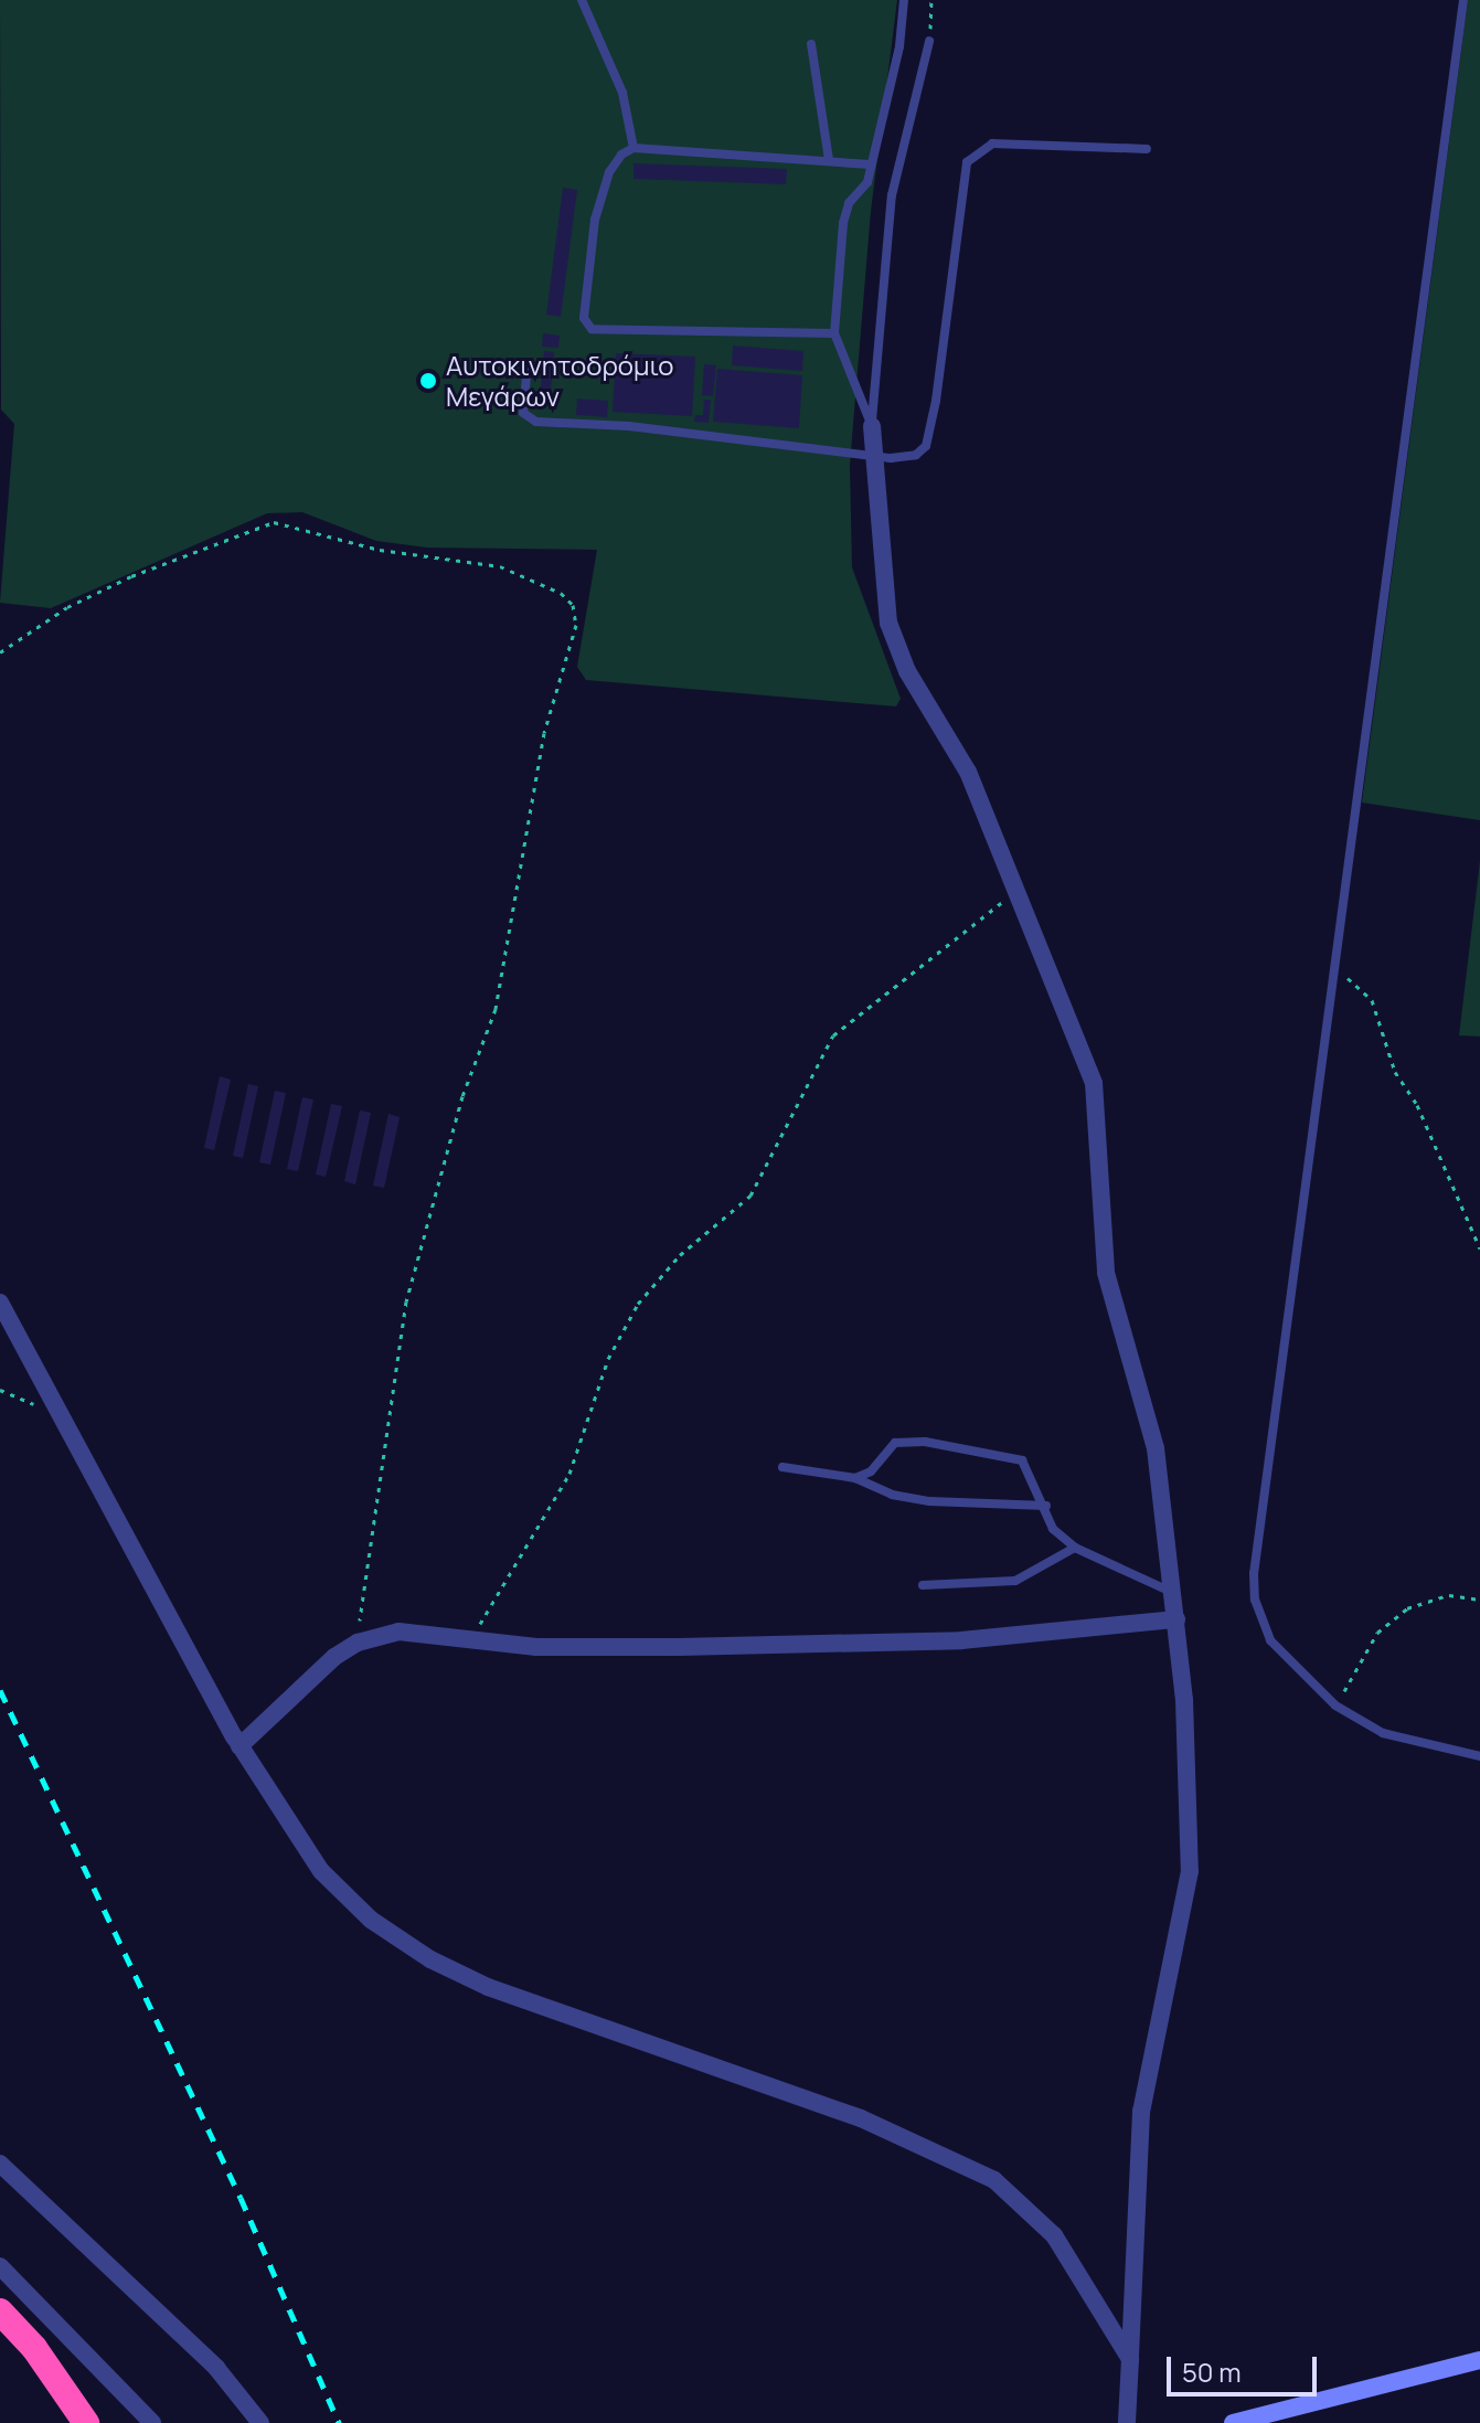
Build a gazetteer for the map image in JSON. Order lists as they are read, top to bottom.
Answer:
{
  "places": ["Αυτοκινητοδρόμιο Μεγάρων"],
  "scale_bar": "50 m"
}
